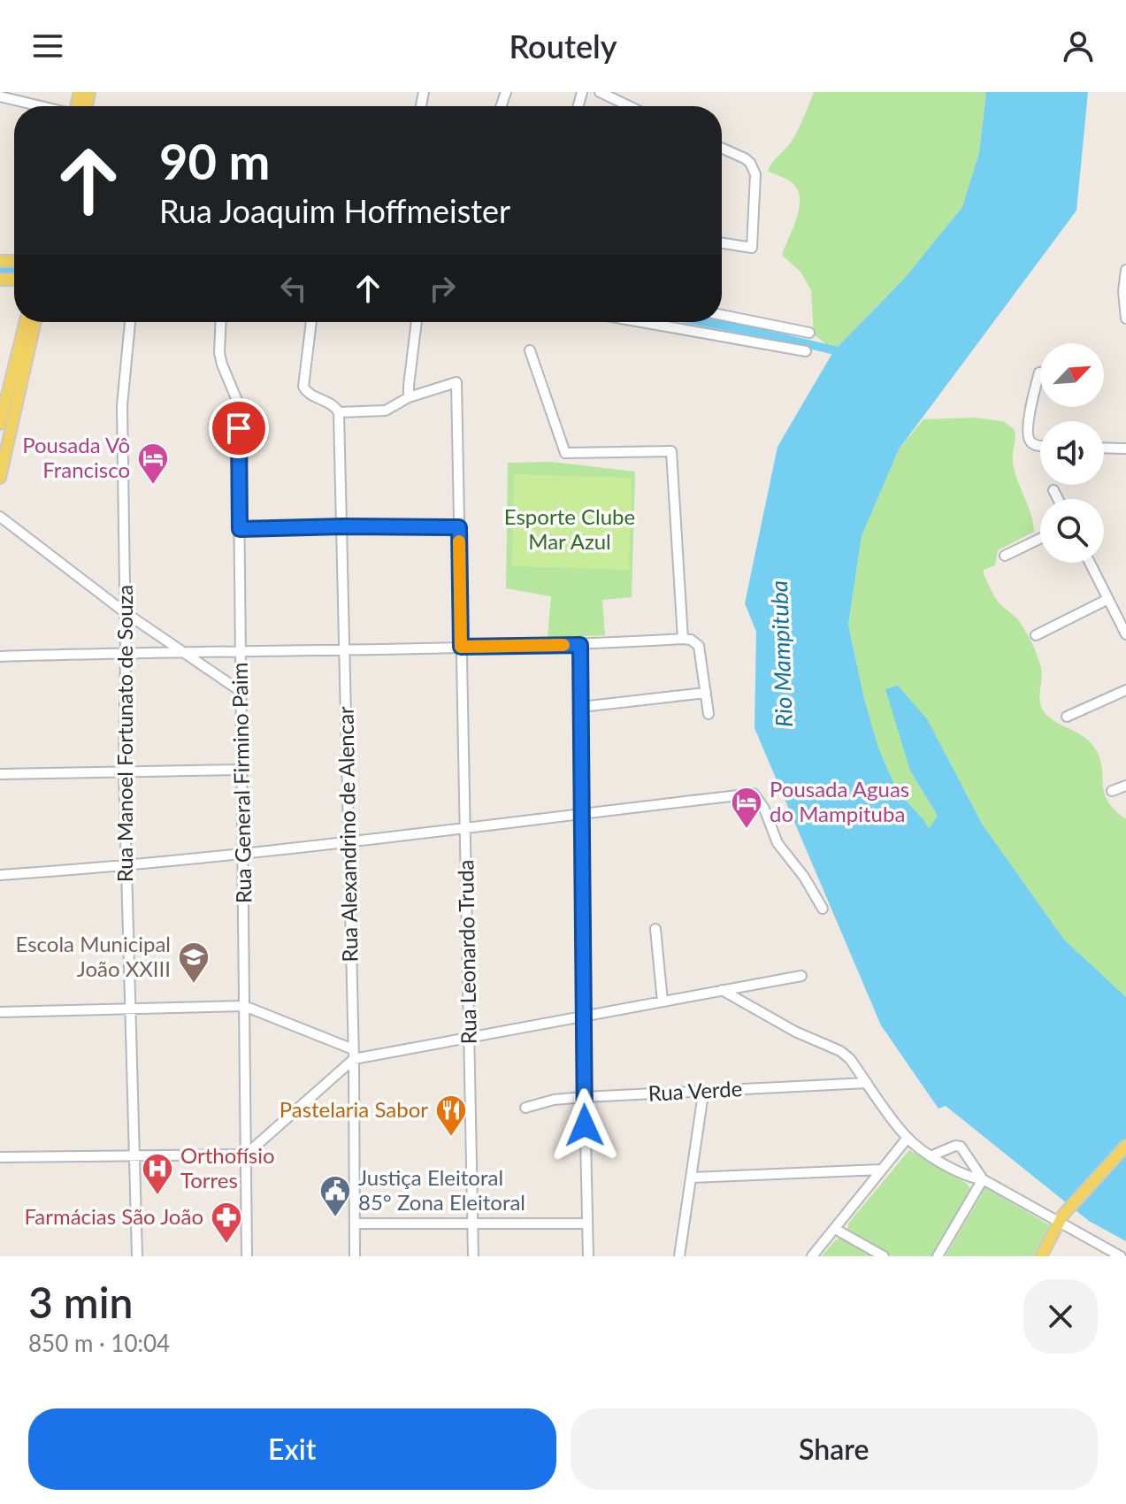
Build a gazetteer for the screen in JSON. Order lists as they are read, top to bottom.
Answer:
{
  "streets": {
    "street": [
      "Rua Manoel Fortunato de Souza",
      "Rua General Firmino Paim",
      "Rua Alexandrino de Alencar",
      "Rua Leonardo Truda",
      "Rua Verde"
    ]
  },
  "water": ["Rio Mampituba"],
  "parks": ["Esporte Clube Mar Azul"],
  "places": {
    "hotel": ["Pousada Vô Francisco", "Pousada Aguas do Mampituba"],
    "school or university": ["Escola Municipal João XXIII"],
    "restaurant": ["Pastelaria Sabor"],
    "hospital": ["Orthofísio Torres"],
    "public building": ["Justiça Eleitoral 85° Zona Eleitoral"],
    "pharmacy": ["Farmácias São João"]
  },
  "north": "top right",
  "page": {
    "header": "Routely",
    "turn": ["90 m", "Rua Joaquim Hoffmeister"],
    "heading": ["3 min", "850 m · 10:04"],
    "buttons": ["Exit", "Share"]
  }
}
